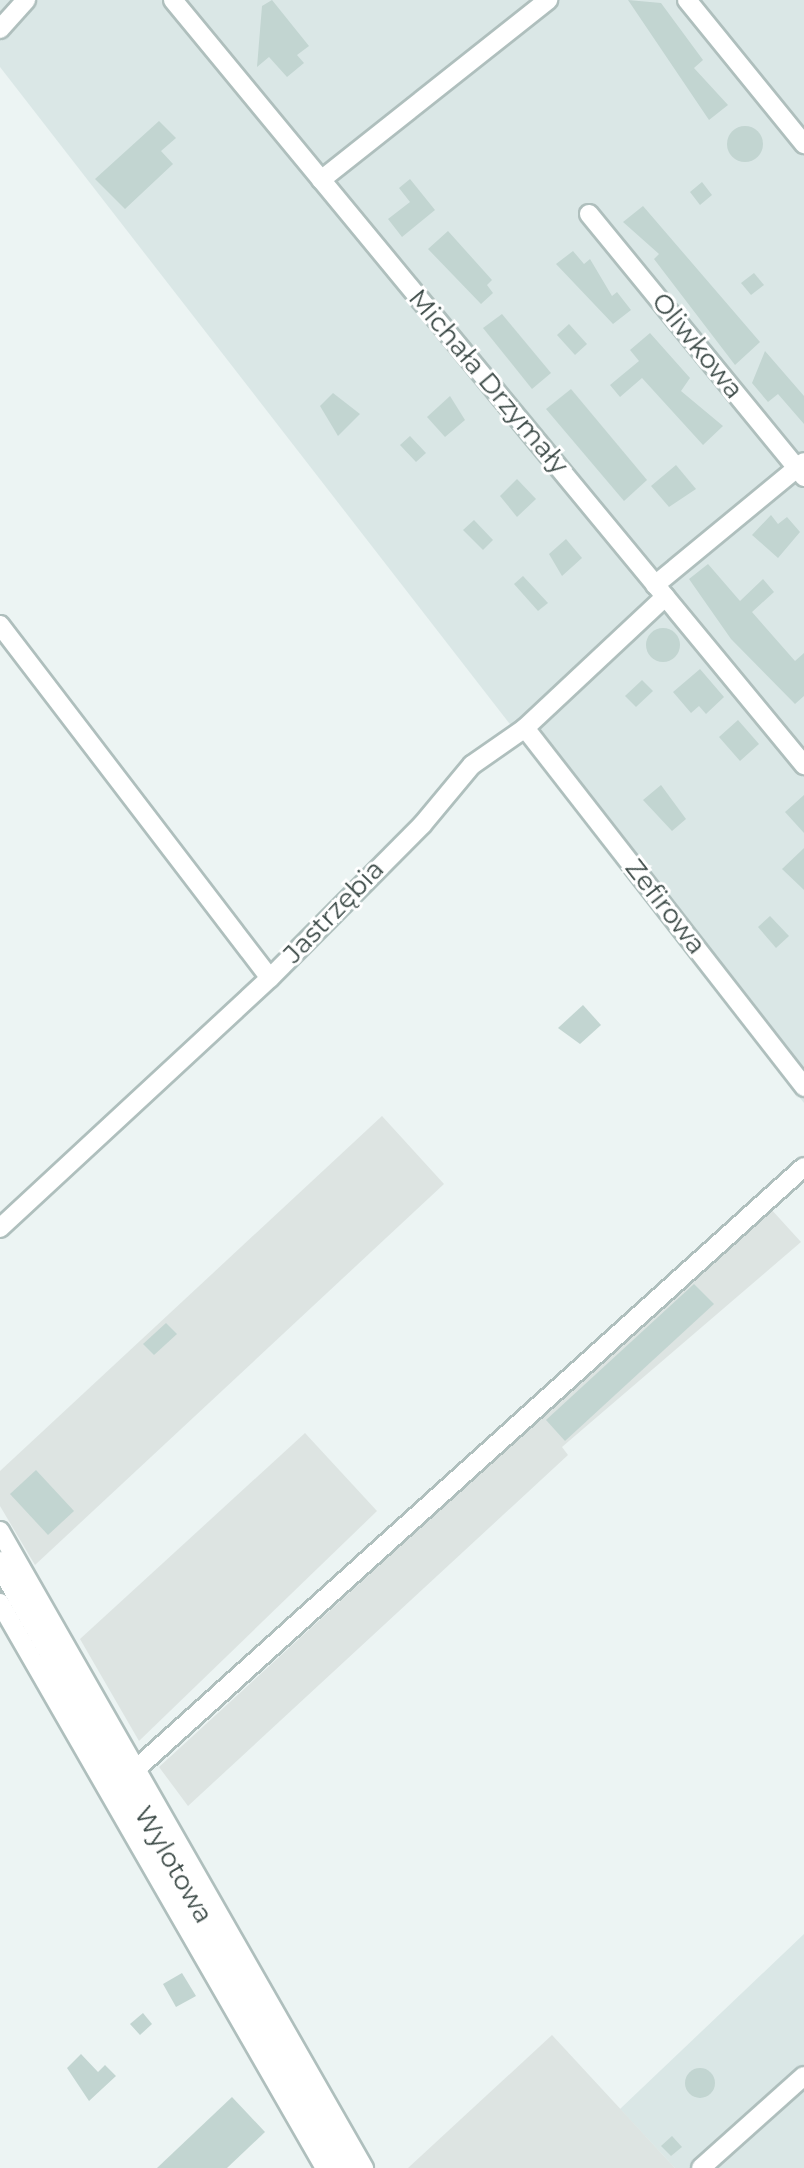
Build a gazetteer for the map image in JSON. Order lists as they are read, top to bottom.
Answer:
{
  "streets": {
    "street": [
      "Oliwkowa",
      "Michała Drzymały",
      "Zefirowa",
      "Jastrzębia",
      "Wylotowa"
    ]
  },
  "crossings": [
    ["Oliwkowa", "Jastrzębia"],
    ["Michała Drzymały", "Jastrzębia"],
    ["Zefirowa", "Jastrzębia"]
  ]
}
